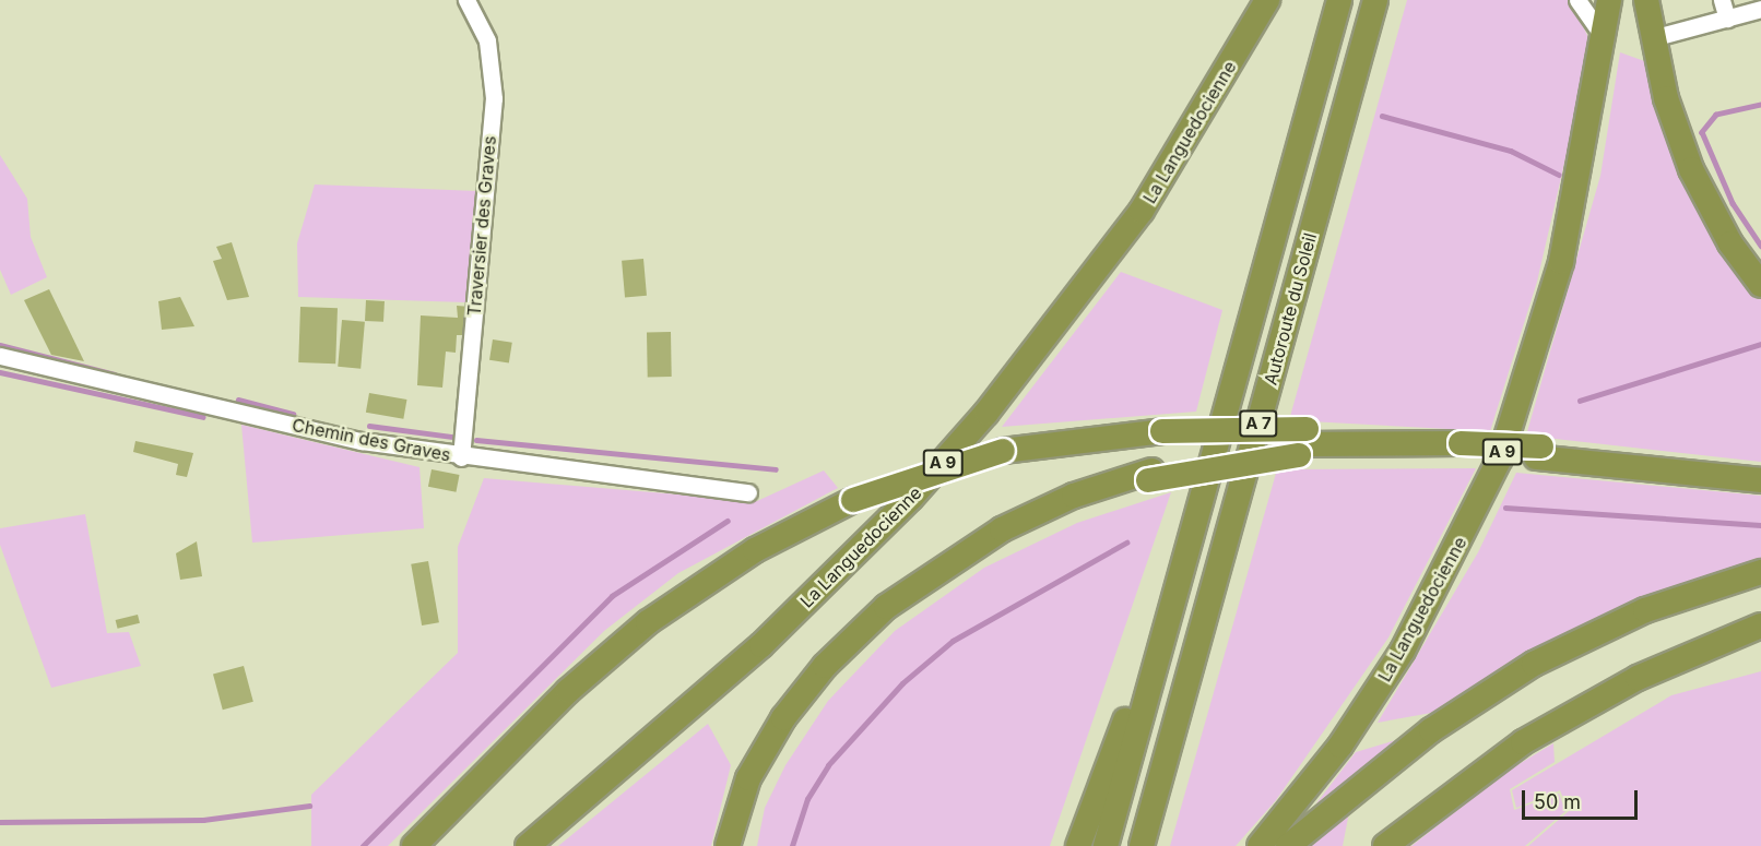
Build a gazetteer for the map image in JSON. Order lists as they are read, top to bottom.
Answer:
{
  "streets": {
    "highway": [
      "La Languedocienne",
      "Autoroute du Soleil",
      "A 7",
      "A 9"
    ],
    "street": ["Traversier des Graves", "Chemin des Graves"]
  },
  "crossings": [
    ["Traversier des Graves", "Chemin des Graves"]
  ],
  "scale_bar": "50 m"
}
